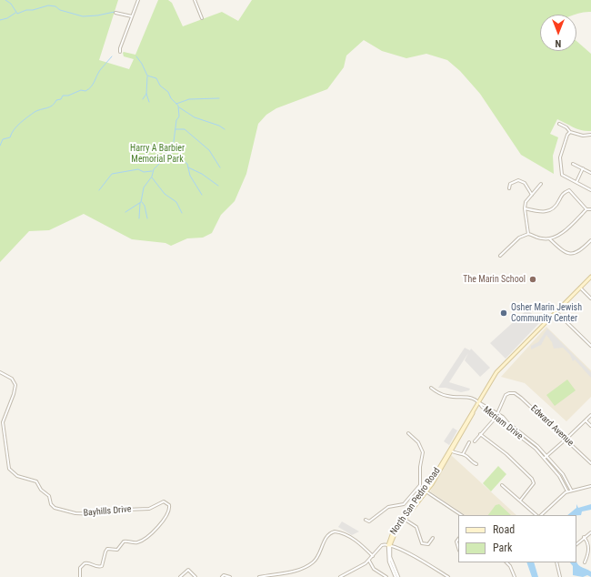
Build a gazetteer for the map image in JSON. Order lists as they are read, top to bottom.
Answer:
{
  "streets": {
    "main road": ["North San Pedro Road"],
    "street": ["Meriam Drive", "Edward Avenue", "Bayhills Drive"]
  },
  "crossings": [
    ["Meriam Drive", "Edward Avenue"],
    ["Meriam Drive", "North San Pedro Road"]
  ],
  "parks": ["Harry A Barbier Memorial Park"],
  "places": ["The Marin School", "Osher Marin Jewish Community Center"],
  "legend": ["Road", "Park"],
  "north": "bottom"
}
